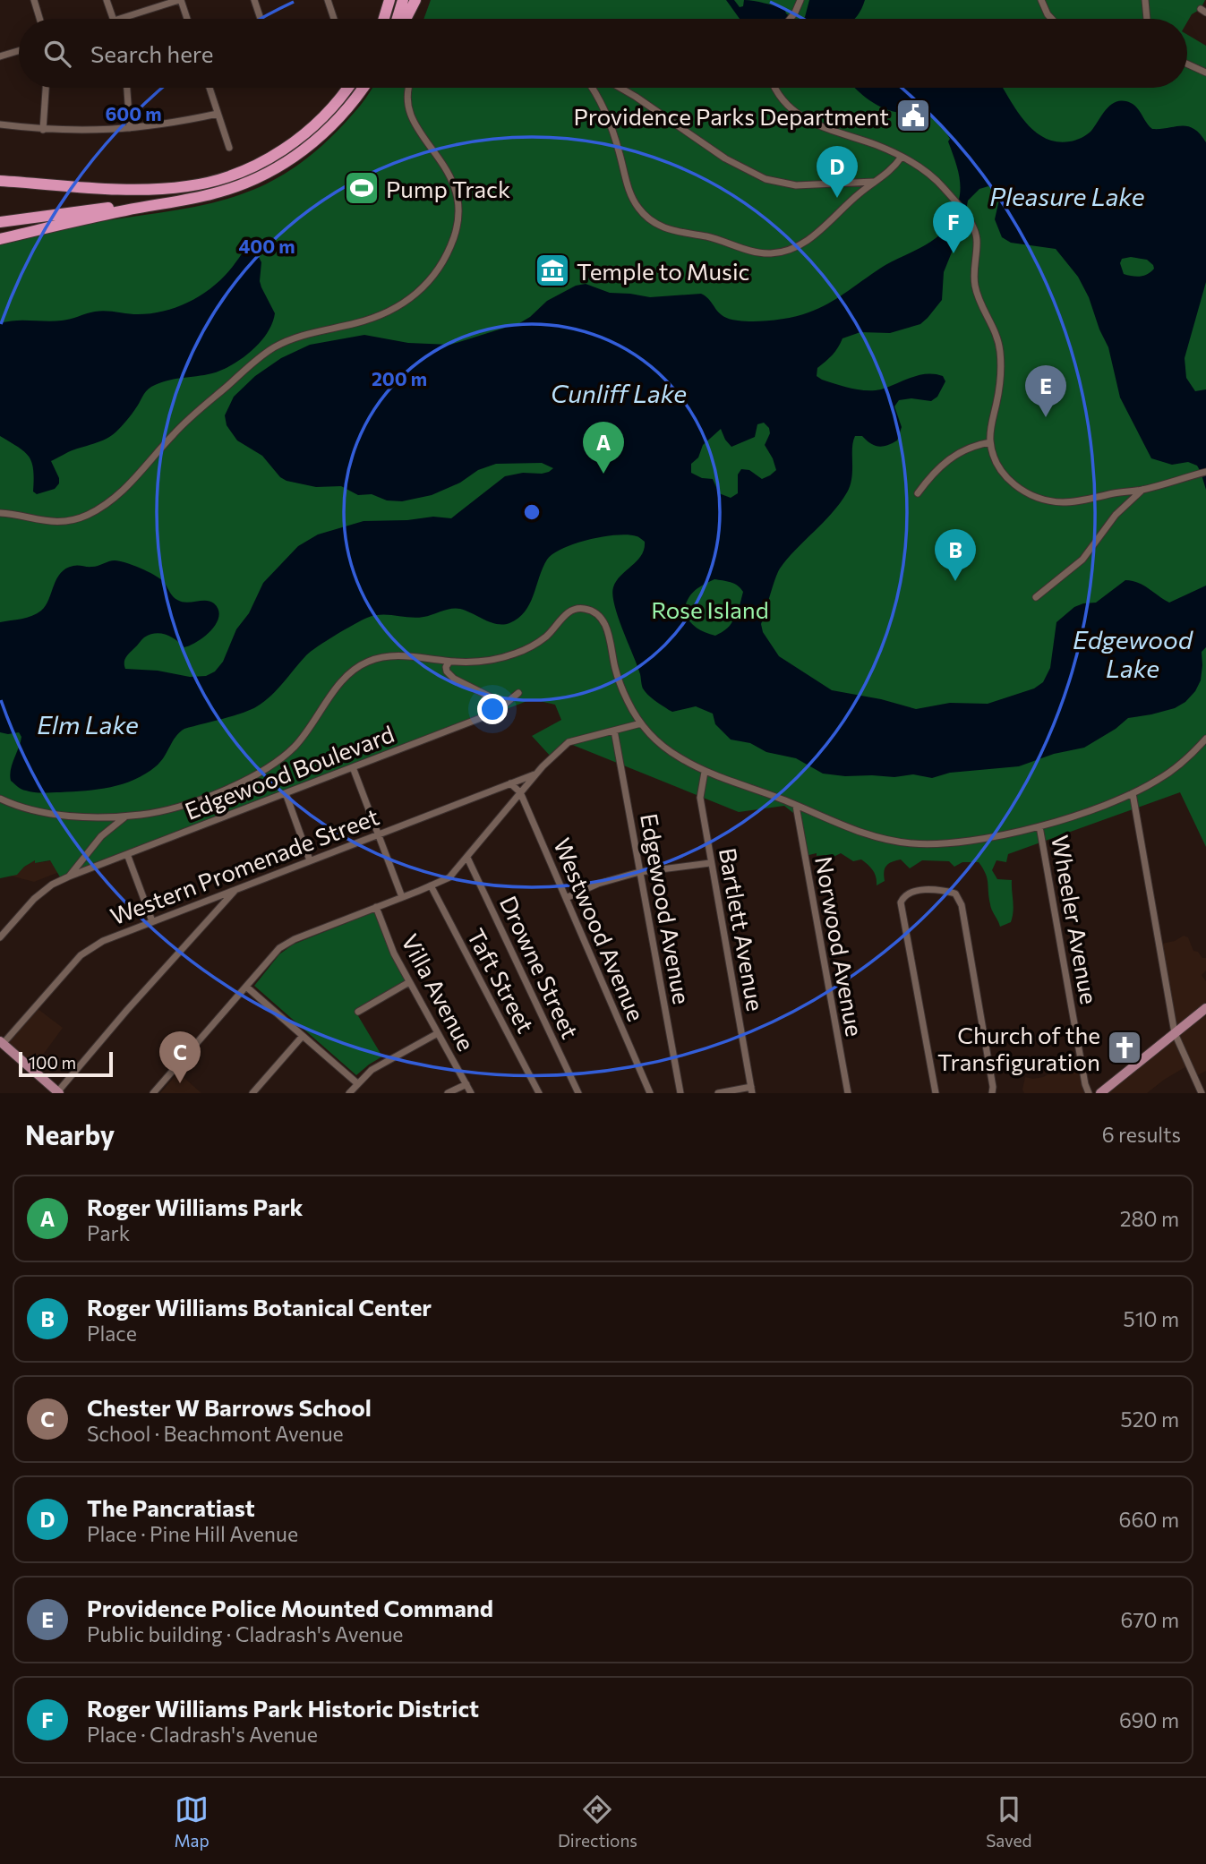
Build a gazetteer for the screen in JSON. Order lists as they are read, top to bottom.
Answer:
{
  "streets": {
    "street": [
      "Edgewood Boulevard",
      "Western Promenade Street",
      "Edgewood Avenue",
      "Wheeler Avenue",
      "Westwood Avenue",
      "Bartlett Avenue",
      "Norwood Avenue",
      "Drowne Street",
      "Taft Street",
      "Villa Avenue"
    ]
  },
  "crossings": [
    ["Western Promenade Street", "Westwood Avenue"]
  ],
  "water": [
    "Pleasure Lake",
    "Cunliff Lake",
    "Edgewood Lake",
    "Elm Lake"
  ],
  "parks": ["Rose Island"],
  "places": {
    "public building": ["Providence Parks Department"],
    "sports": ["Pump Track"],
    "museum": ["Temple to Music"],
    "church": ["Church of the Transfiguration"]
  },
  "scale_bar": "100 m",
  "page": {
    "search": "Search here",
    "pins": [
      "D",
      "F",
      "E",
      "A",
      "B",
      "C"
    ],
    "scale": "100 m",
    "heading": ["Nearby", "6 results"],
    "list": [
      {
        "mark": "A",
        "name": "Roger Williams Park",
        "note": "Park",
        "value": "280 m"
      },
      {
        "mark": "B",
        "name": "Roger Williams Botanical Center",
        "note": "Place",
        "value": "510 m"
      },
      {
        "mark": "C",
        "name": "Chester W Barrows School",
        "note": "School · Beachmont Avenue",
        "value": "520 m"
      },
      {
        "mark": "D",
        "name": "The Pancratiast",
        "note": "Place · Pine Hill Avenue",
        "value": "660 m"
      },
      {
        "mark": "E",
        "name": "Providence Police Mounted Command",
        "note": "Public building · Cladrash's Avenue",
        "value": "670 m"
      },
      {
        "mark": "F",
        "name": "Roger Williams Park Historic District",
        "note": "Place · Cladrash's Avenue",
        "value": "690 m"
      }
    ],
    "nav": ["Map", "Directions", "Saved"]
  },
  "rings": ["600 m", "400 m", "200 m"]
}
